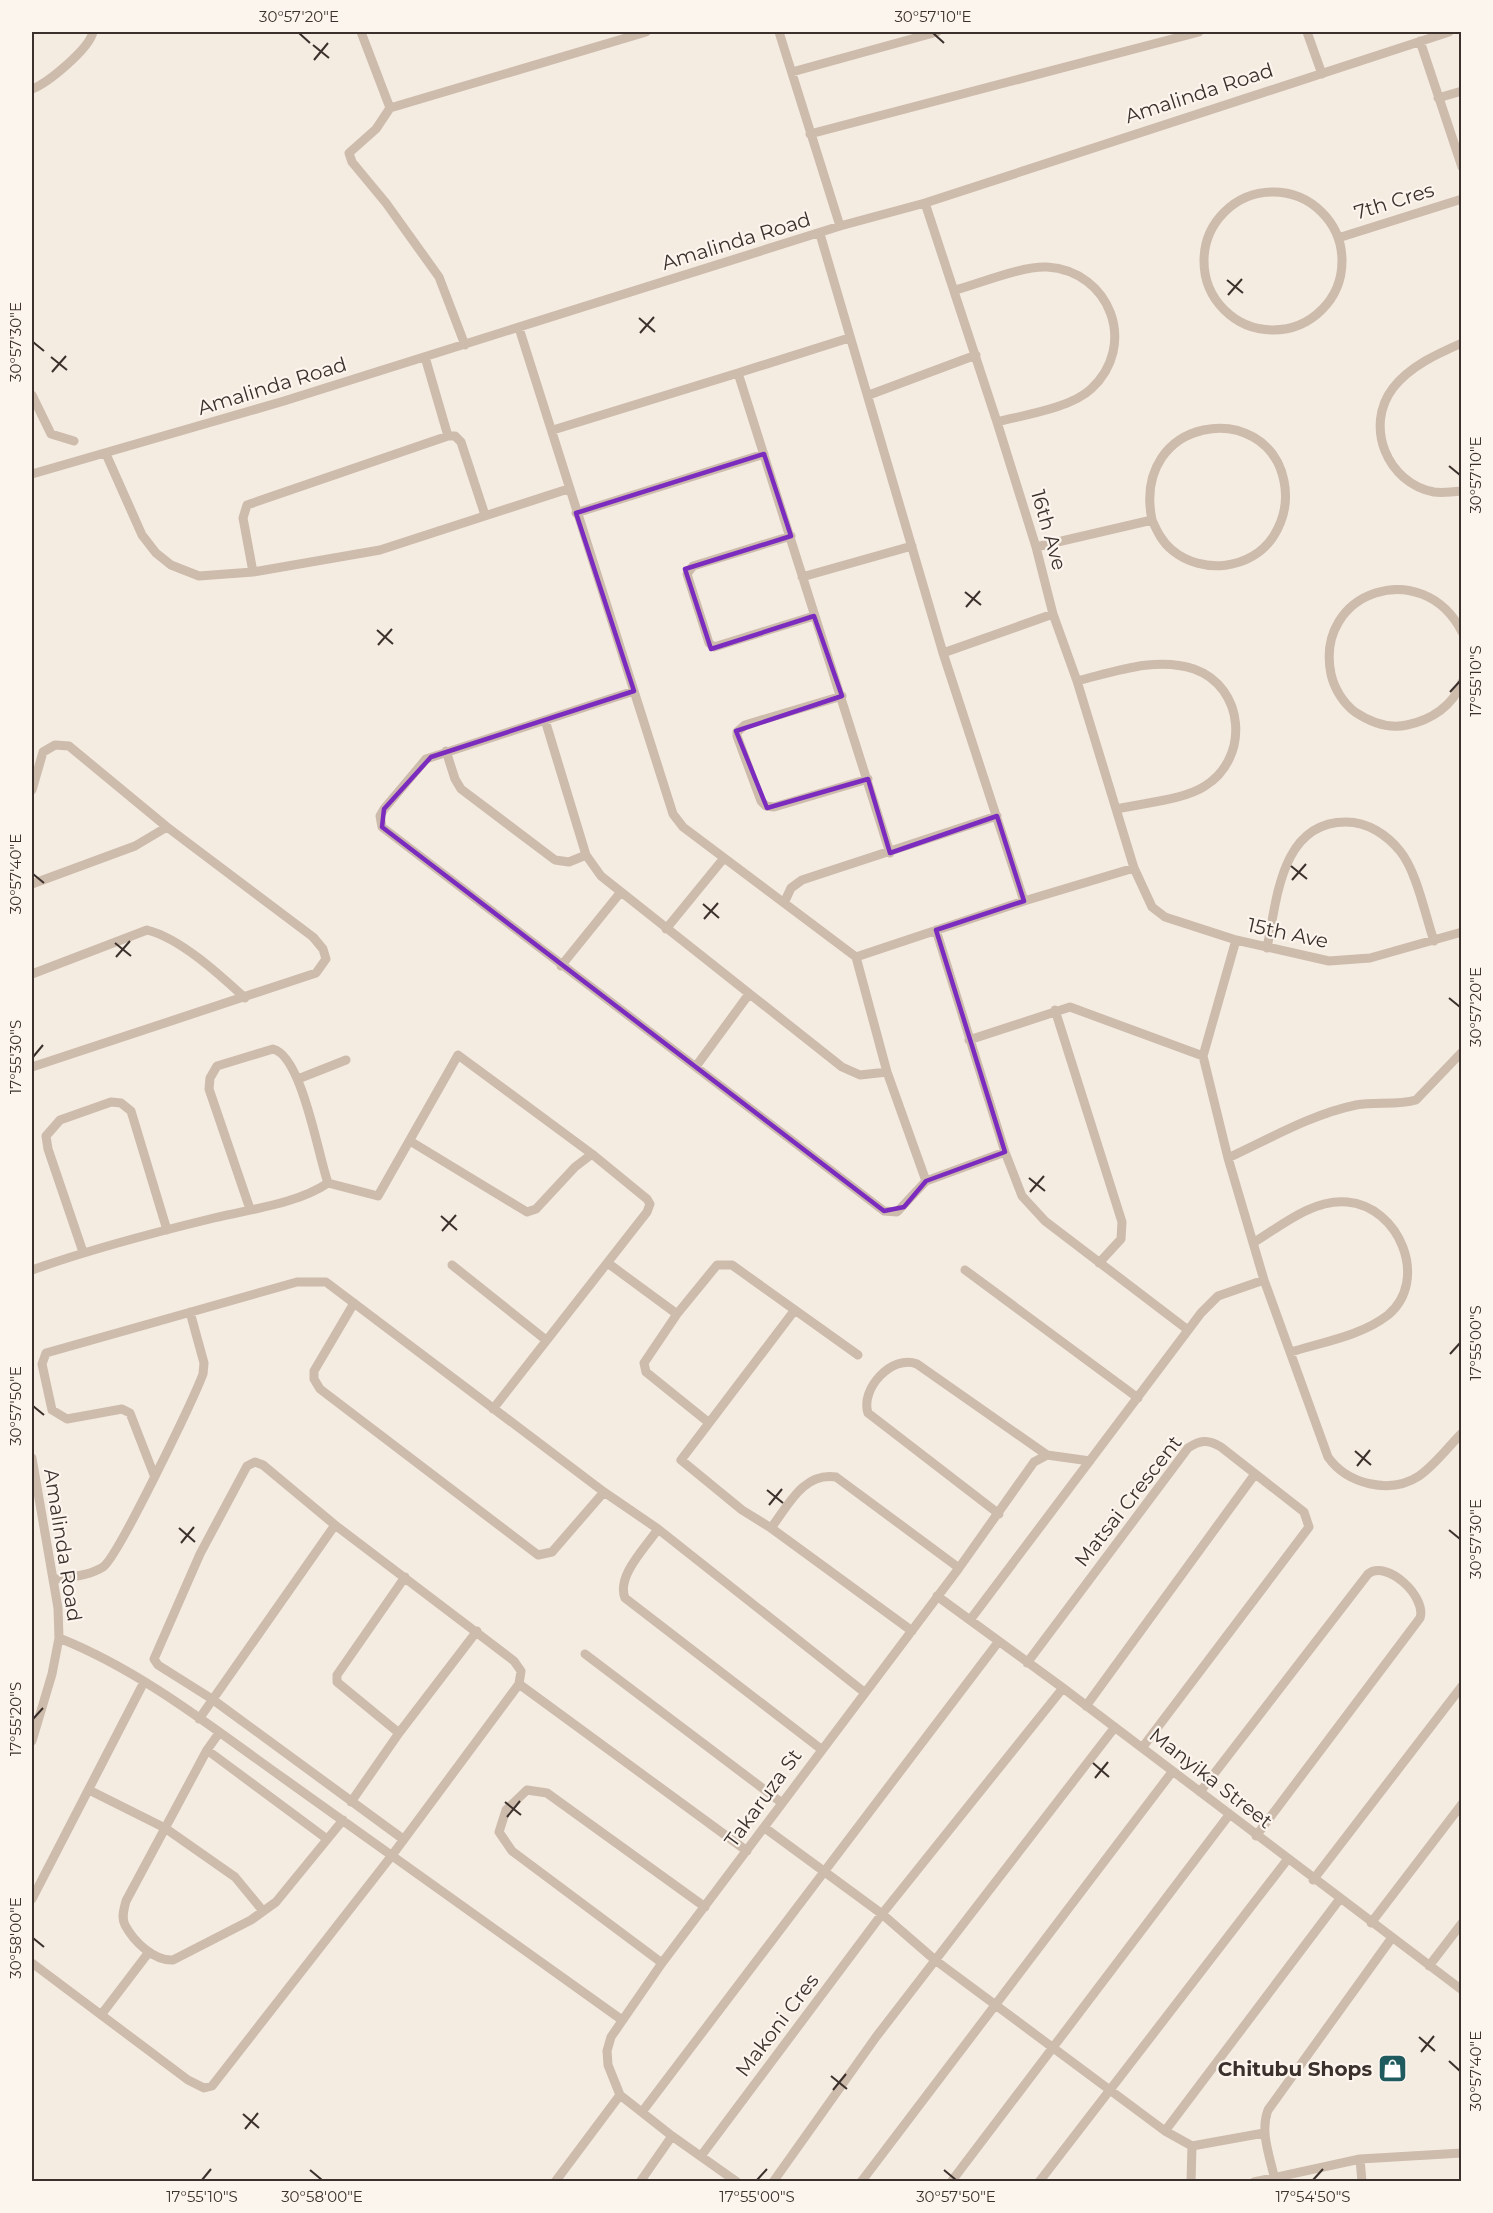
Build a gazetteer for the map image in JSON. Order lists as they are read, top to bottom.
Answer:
{
  "streets": {
    "street": [
      "Amalinda Road",
      "7th Cres",
      "16th Ave",
      "15th Ave",
      "Matsai Crescent",
      "Manyika Street",
      "Takaruza St",
      "Makoni Cres"
    ]
  },
  "crossings": [
    ["Amalinda Road", "16th Ave"],
    ["16th Ave", "15th Ave"],
    ["Matsai Crescent", "Manyika Street"],
    ["Manyika Street", "Takaruza St"],
    ["Manyika Street", "Makoni Cres"]
  ],
  "places": {
    "shop": ["Chitubu Shops"]
  },
  "coordinates": [
    "30°57'20\"E",
    "30°57'10\"E",
    "30°57'30\"E",
    "17°55'10\"S",
    "30°57'40\"E",
    "17°55'30\"S",
    "17°55'00\"S",
    "30°57'50\"E",
    "17°55'20\"S",
    "30°58'00\"E",
    "17°54'50\"S"
  ]
}
